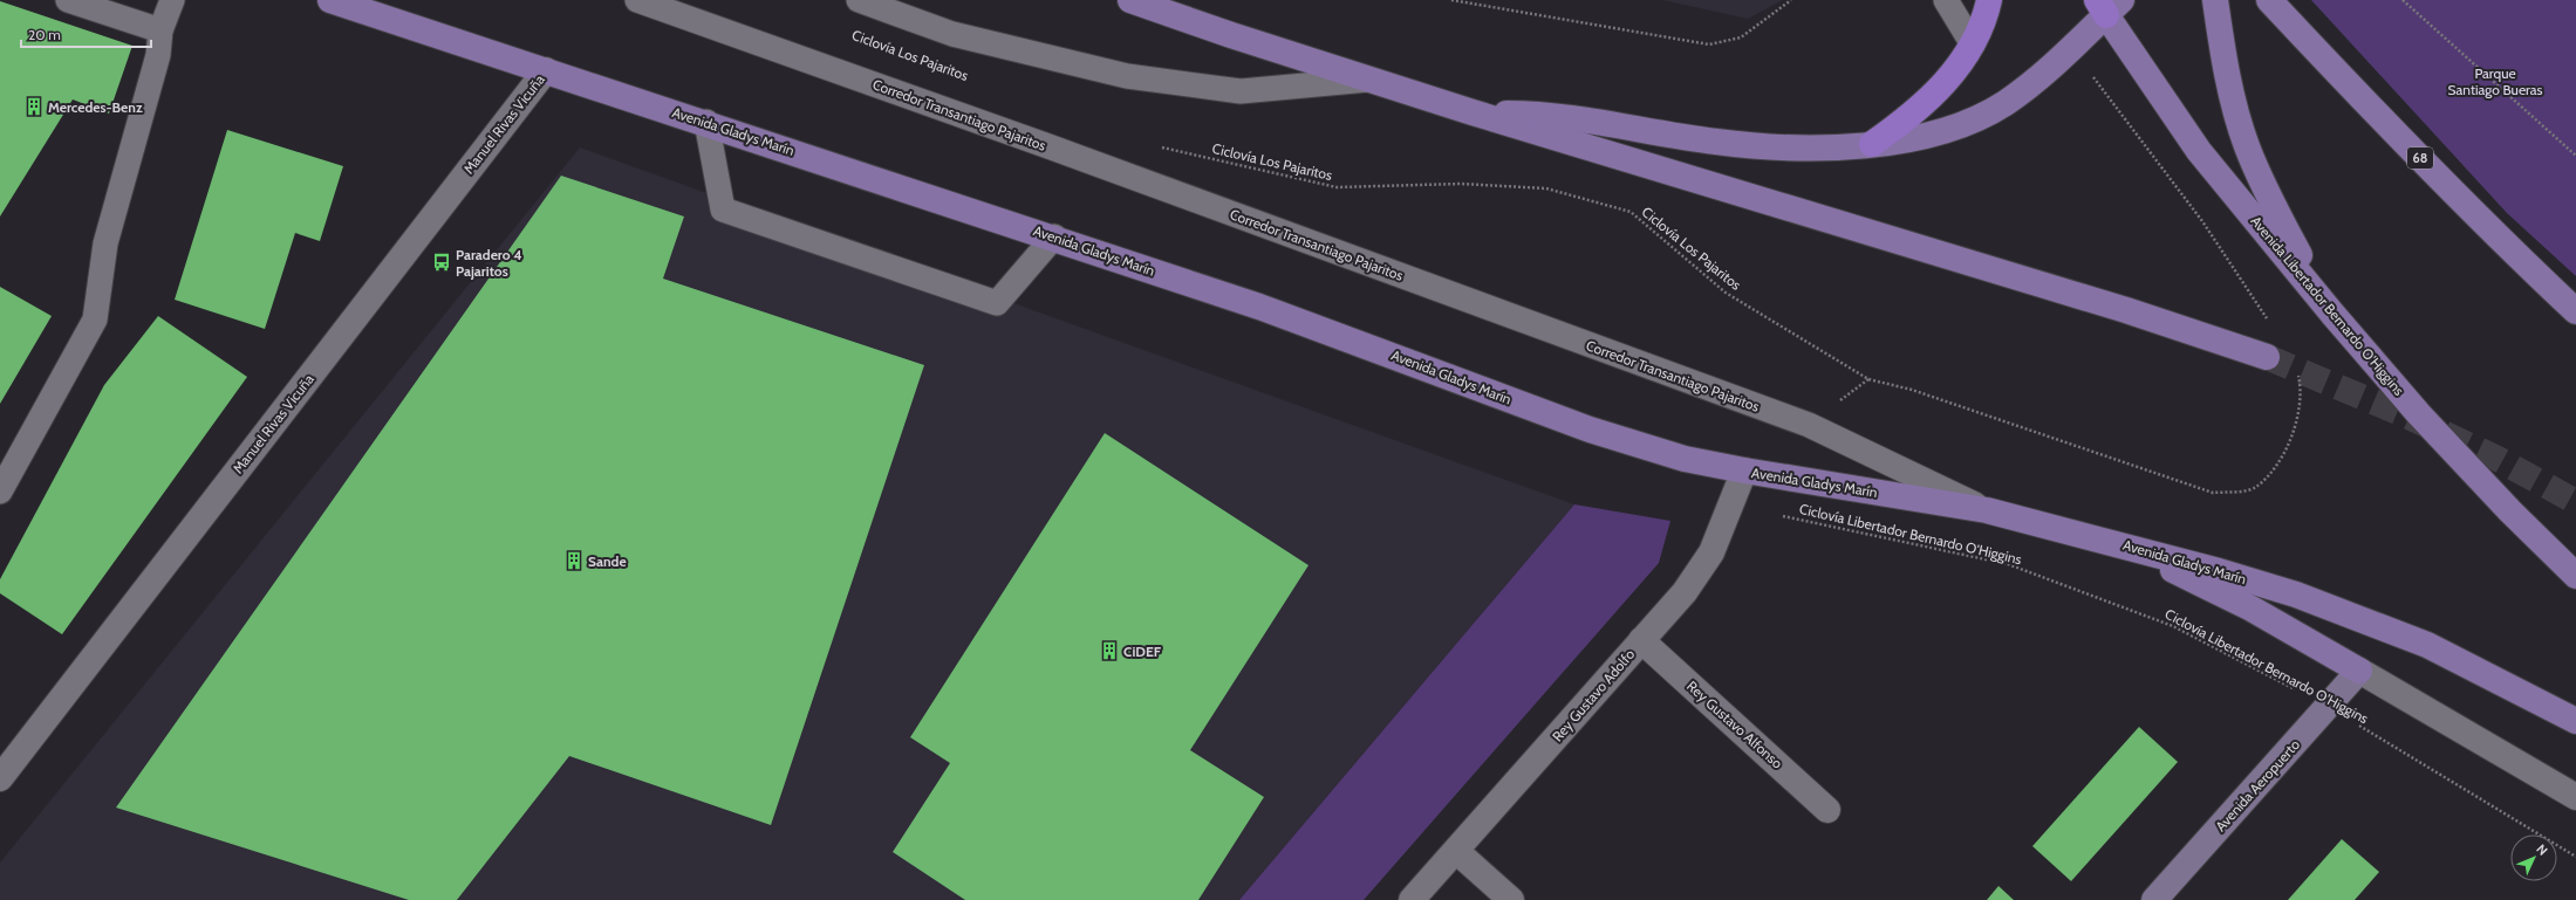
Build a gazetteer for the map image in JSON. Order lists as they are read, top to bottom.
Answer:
{
  "streets": {
    "main road": ["Avenida Gladys Marín", "68", "Avenida Libertador Bernardo O'Higgins"],
    "street": [
      "Manuel Rivas Vicuña",
      "Rey Gustavo Adolfo",
      "Rey Gustavo Alfonso",
      "Avenida Aeropuerto"
    ],
    "lane": ["Corredor Transantiago Pajaritos"],
    "path": ["Ciclovía Los Pajaritos", "Ciclovía Libertador Bernardo O'Higgins"]
  },
  "crossings": [
    ["Corredor Transantiago Pajaritos", "Avenida Gladys Marín"],
    ["Manuel Rivas Vicuña", "Avenida Gladys Marín"],
    ["Avenida Gladys Marín", "Rey Gustavo Adolfo"],
    ["Ciclovía Libertador Bernardo O'Higgins", "Rey Gustavo Adolfo"],
    ["Ciclovía Libertador Bernardo O'Higgins", "Avenida Aeropuerto"],
    ["Rey Gustavo Adolfo", "Rey Gustavo Alfonso"]
  ],
  "parks": ["Parque Santiago Bueras"],
  "places": {
    "building": ["Mercedes-Benz", "Sande", "CiDEF"],
    "bus stop": ["Paradero 4 Pajaritos"]
  },
  "scale_bar": "20 m",
  "north": "top right"
}
